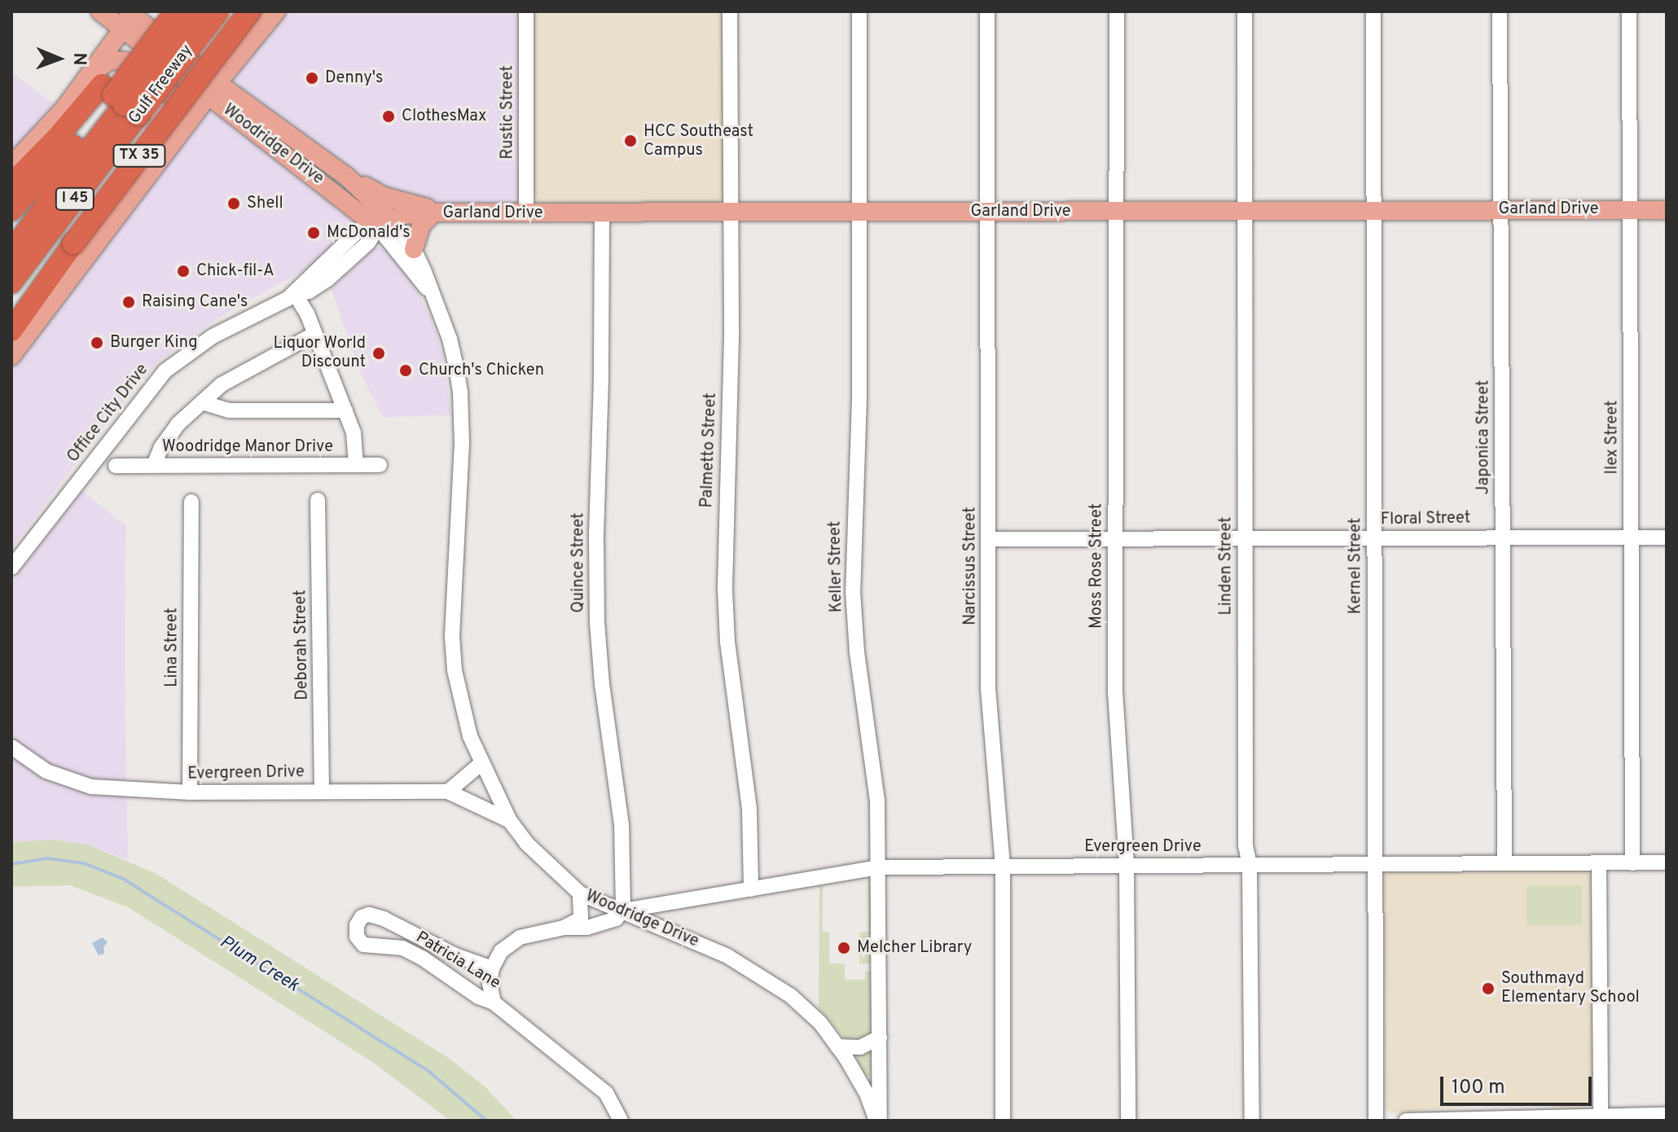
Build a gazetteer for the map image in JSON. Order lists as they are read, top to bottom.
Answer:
{
  "streets": {
    "highway": ["Gulf Freeway", "TX 35", "I 45"],
    "main road": ["Woodridge Drive", "Garland Drive"],
    "street": [
      "Rustic Street",
      "Office City Drive",
      "Japonica Street",
      "Ilex Street",
      "Woodridge Manor Drive",
      "Palmetto Street",
      "Floral Street",
      "Quince Street",
      "Narcissus Street",
      "Moss Rose Street",
      "Linden Street",
      "Kernel Street",
      "Keller Street",
      "Deborah Street",
      "Lina Street",
      "Evergreen Drive",
      "Patricia Lane"
    ]
  },
  "crossings": [
    ["Rustic Street", "Garland Drive"],
    ["Woodridge Drive", "Garland Drive"],
    ["Woodridge Drive", "Office City Drive"],
    ["Woodridge Drive", "Quince Street"],
    ["Woodridge Drive", "Keller Street"],
    ["Woodridge Drive", "Evergreen Drive"],
    ["Garland Drive", "Office City Drive"],
    ["Garland Drive", "Japonica Street"],
    ["Garland Drive", "Ilex Street"],
    ["Garland Drive", "Palmetto Street"],
    ["Garland Drive", "Quince Street"],
    ["Garland Drive", "Narcissus Street"],
    ["Garland Drive", "Moss Rose Street"],
    ["Garland Drive", "Linden Street"],
    ["Garland Drive", "Kernel Street"],
    ["Garland Drive", "Keller Street"],
    ["Japonica Street", "Floral Street"],
    ["Japonica Street", "Evergreen Drive"],
    ["Ilex Street", "Floral Street"],
    ["Ilex Street", "Evergreen Drive"],
    ["Palmetto Street", "Evergreen Drive"],
    ["Floral Street", "Narcissus Street"],
    ["Floral Street", "Moss Rose Street"],
    ["Floral Street", "Linden Street"],
    ["Floral Street", "Kernel Street"],
    ["Quince Street", "Evergreen Drive"],
    ["Narcissus Street", "Evergreen Drive"],
    ["Moss Rose Street", "Evergreen Drive"],
    ["Linden Street", "Evergreen Drive"],
    ["Kernel Street", "Evergreen Drive"],
    ["Keller Street", "Evergreen Drive"],
    ["Deborah Street", "Evergreen Drive"],
    ["Lina Street", "Evergreen Drive"]
  ],
  "water": ["Plum Creek"],
  "places": [
    "Denny's",
    "ClothesMax",
    "HCC Southeast Campus",
    "Shell",
    "McDonald's",
    "Chick-fil-A",
    "Raising Cane's",
    "Burger King",
    "Liquor World Discount",
    "Church's Chicken",
    "Melcher Library",
    "Southmayd Elementary School"
  ],
  "scale_bar": "100 m",
  "north": "right"
}
